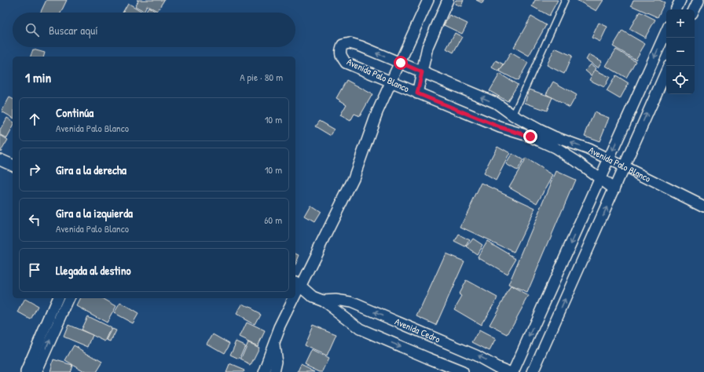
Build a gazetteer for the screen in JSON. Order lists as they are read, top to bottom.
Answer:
{
  "streets": {
    "street": ["Avenida Palo Blanco", "Avenida Cedro"]
  },
  "page": {
    "map_buttons": ["+", "−"],
    "search": "Buscar aquí",
    "heading": ["1 min", "A pie · 80 m"],
    "list": [
      ["Continúa", "Avenida Palo Blanco", "10 m"],
      ["Gira a la derecha", "10 m"],
      ["Gira a la izquierda", "Avenida Palo Blanco", "60 m"],
      "Llegada al destino"
    ]
  }
}
